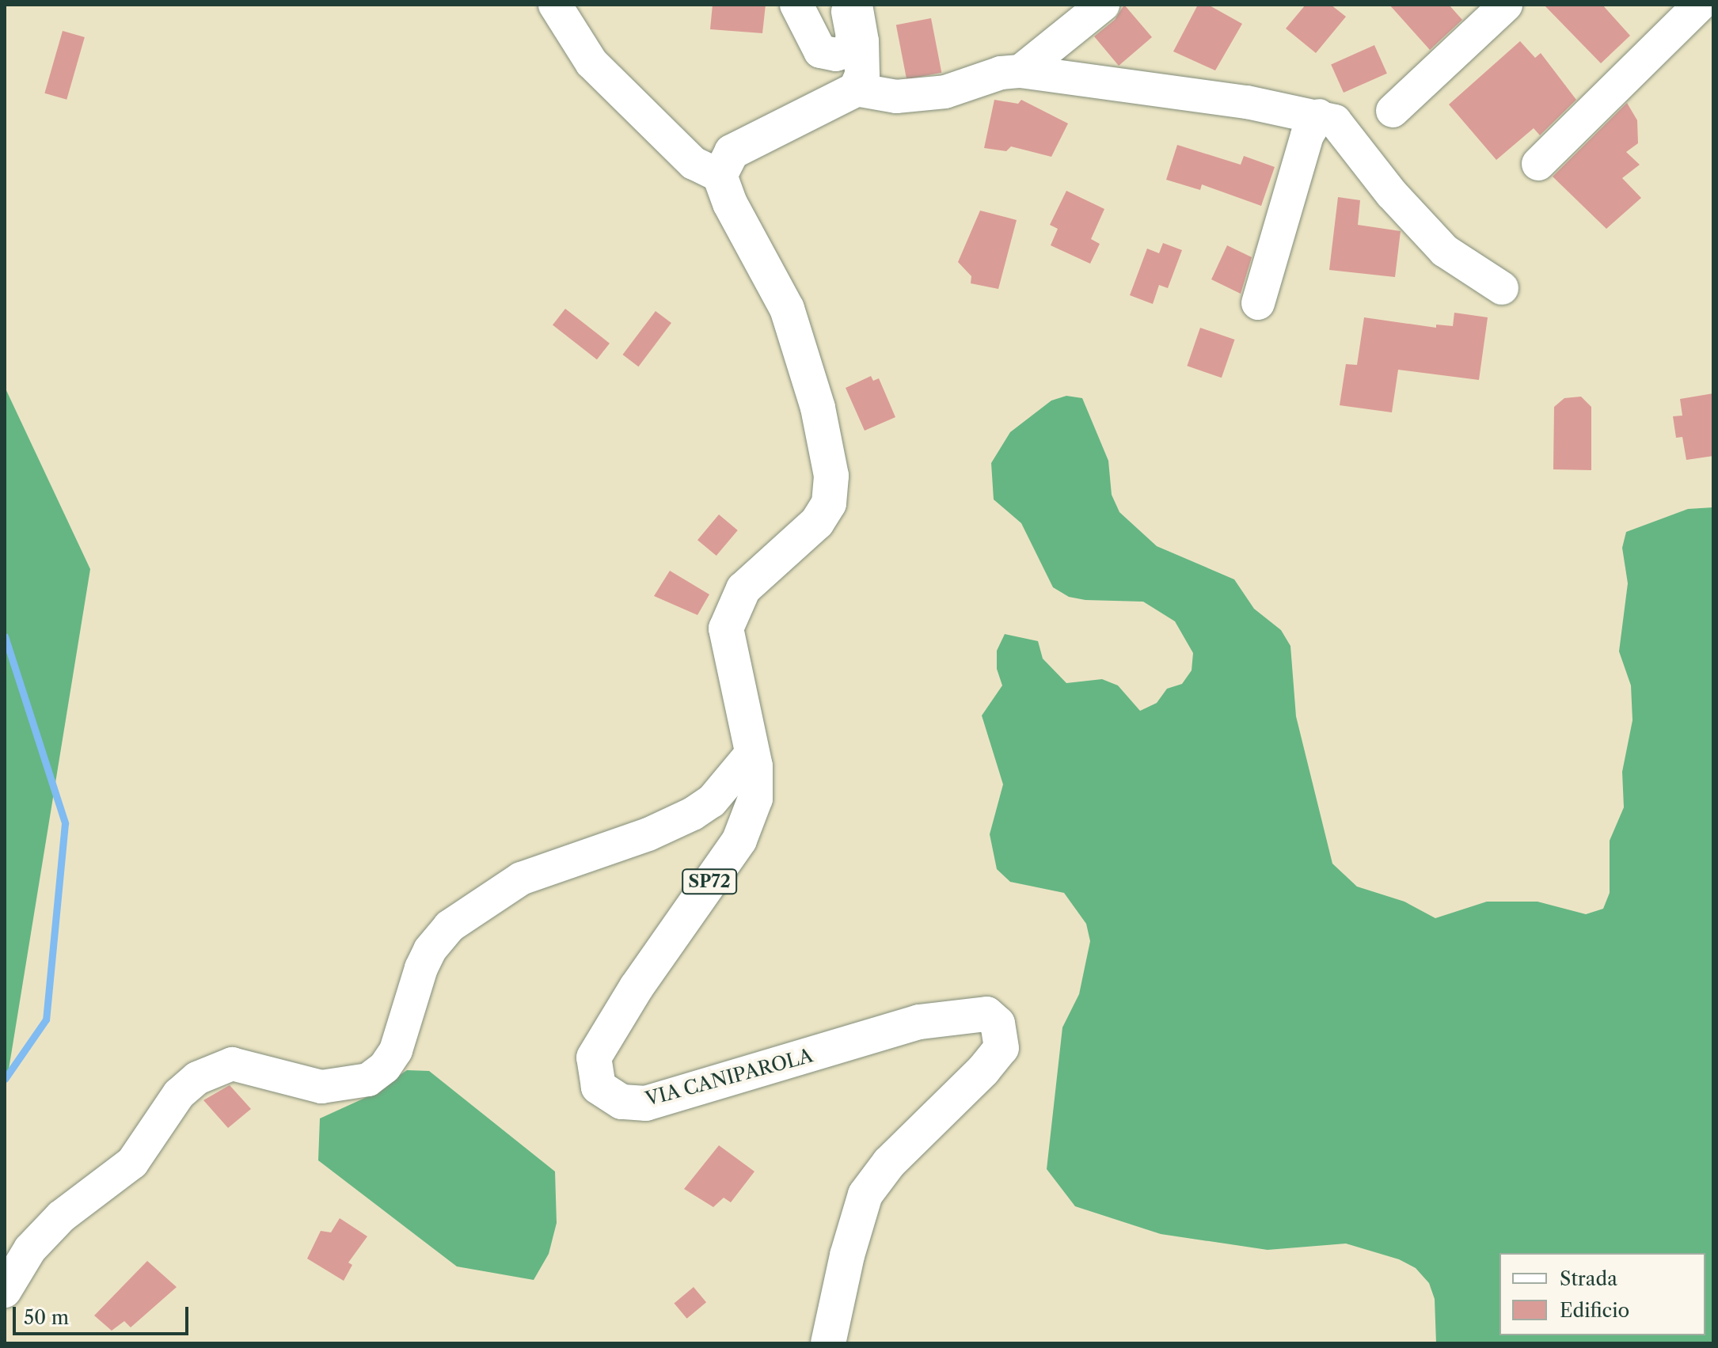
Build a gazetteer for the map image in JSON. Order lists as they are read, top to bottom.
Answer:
{
  "streets": {
    "main road": ["SP72", "VIA CANIPAROLA"]
  },
  "legend": ["Strada", "Edificio"],
  "scale_bar": "50 m"
}
